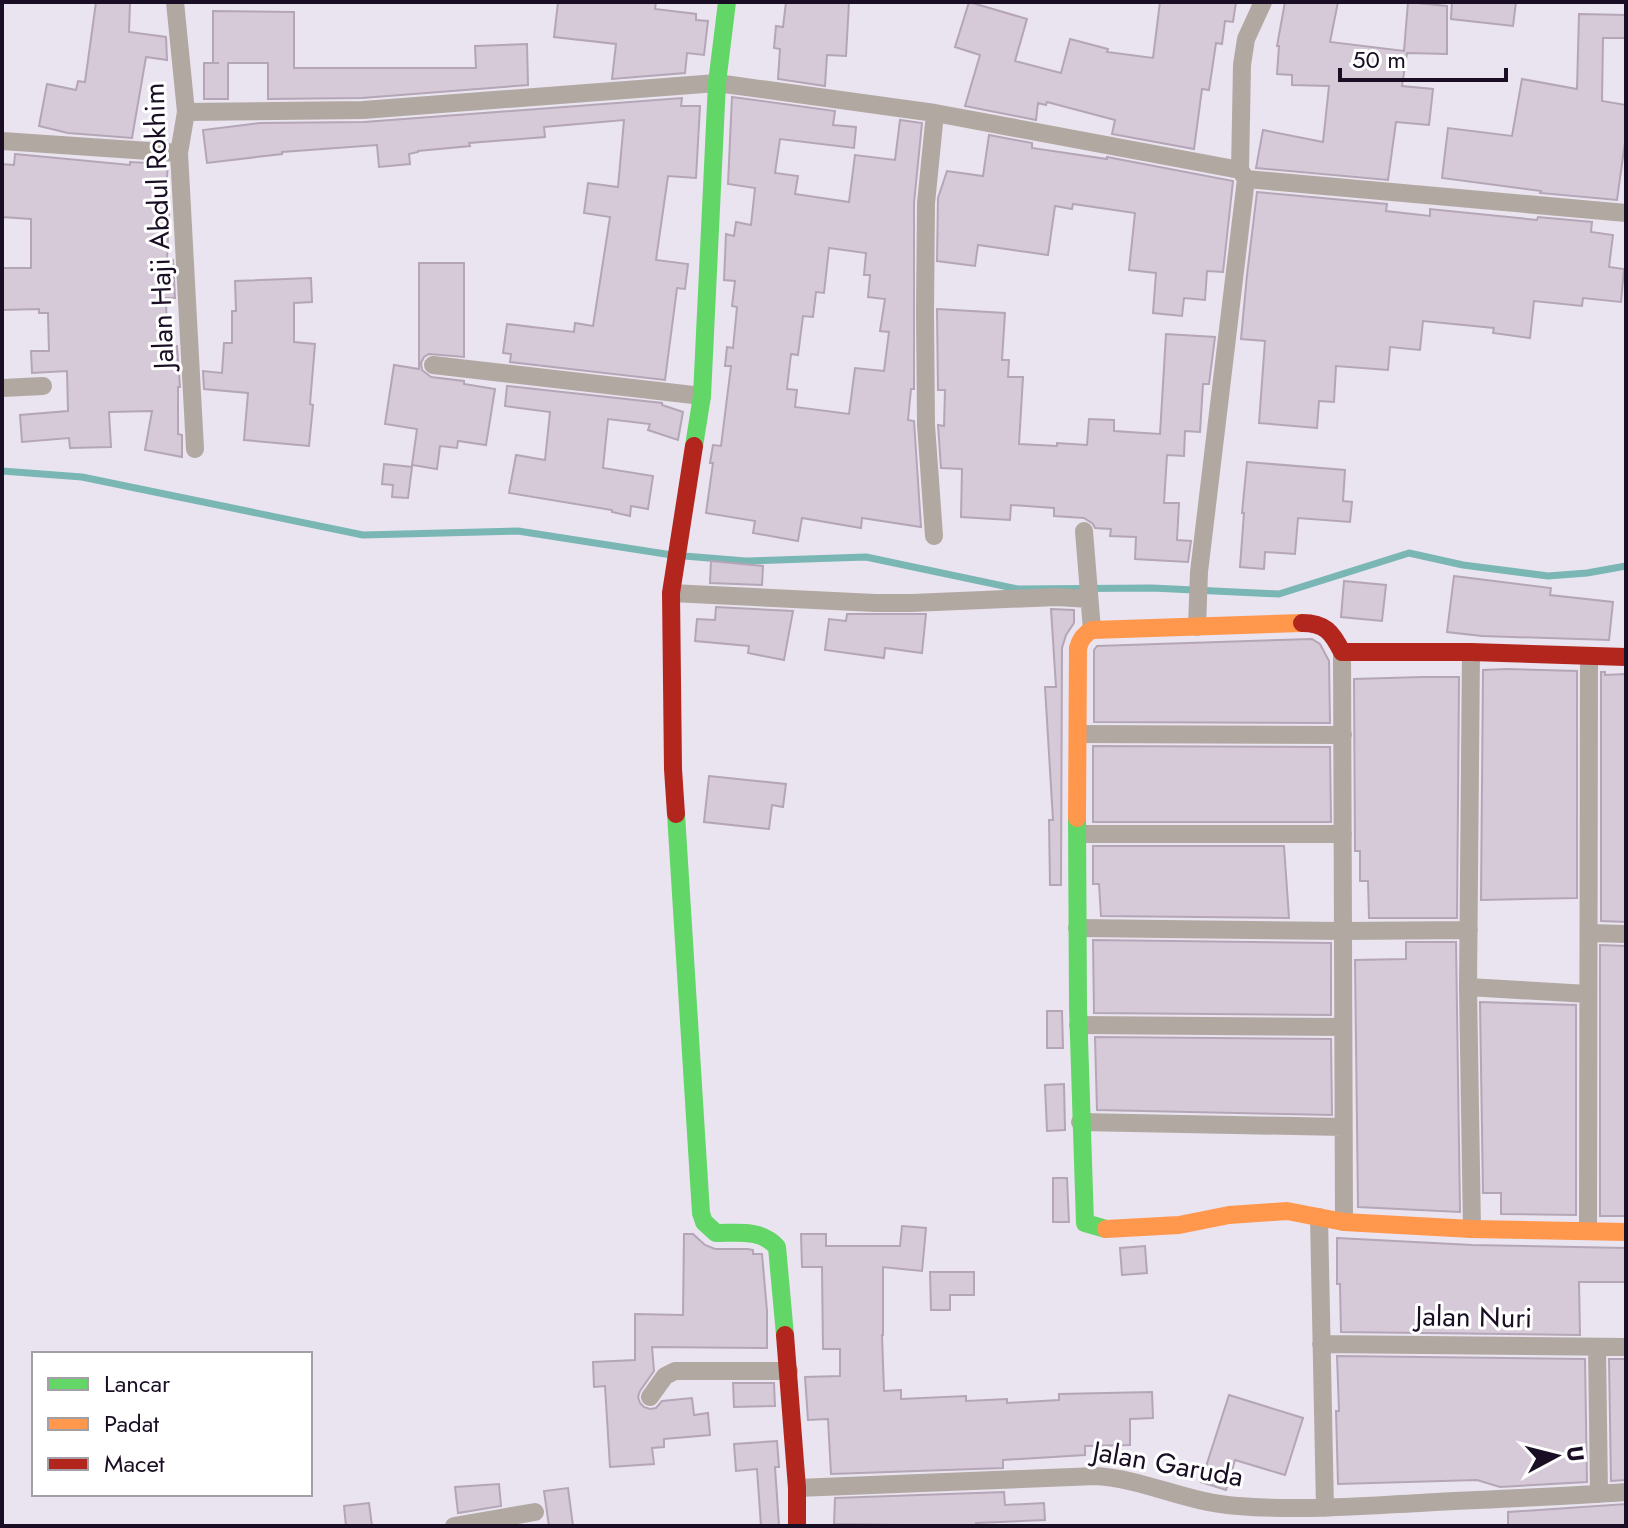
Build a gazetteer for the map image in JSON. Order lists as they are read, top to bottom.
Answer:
{
  "streets": {
    "street": ["Jalan Haji Abdul Rokhim", "Jalan Nuri", "Jalan Garuda"]
  },
  "legend": ["Lancar", "Padat", "Macet"],
  "scale_bar": "50 m",
  "north": "right"
}
